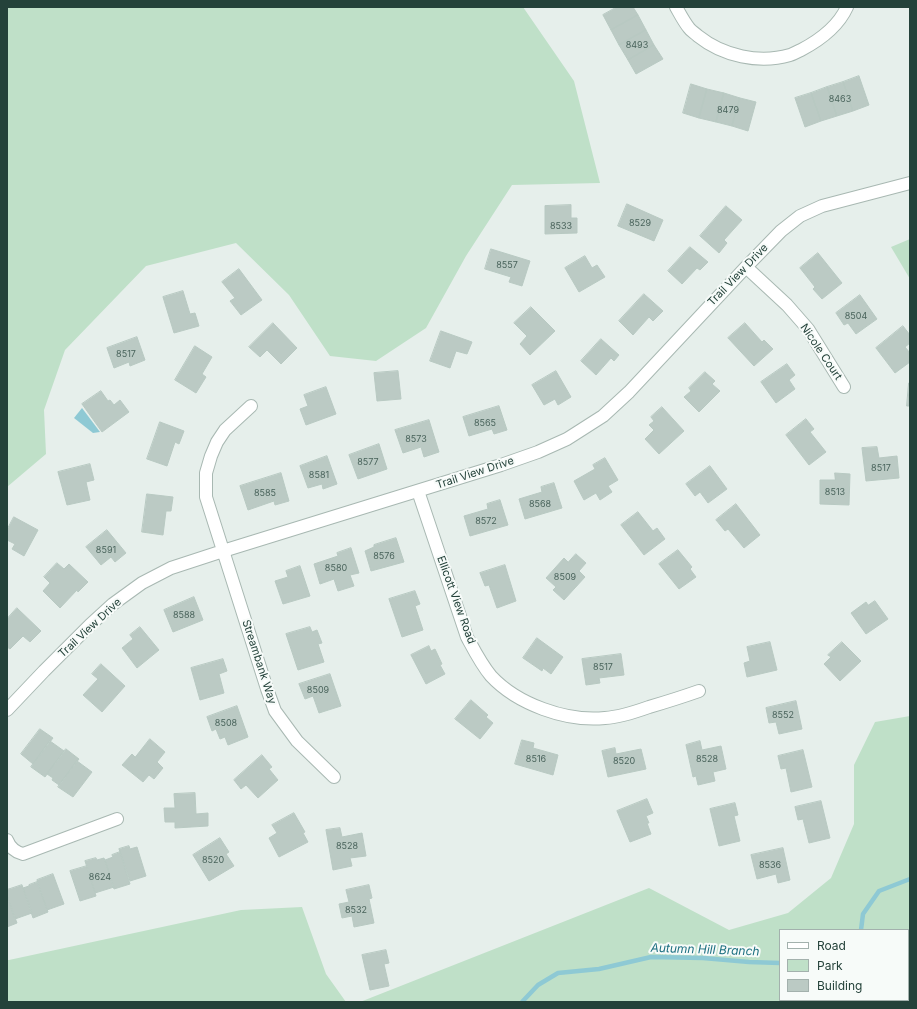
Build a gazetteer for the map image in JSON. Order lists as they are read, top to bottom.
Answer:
{
  "streets": {
    "street": [
      "Trail View Drive",
      "Nicole Court",
      "Ellicott View Road",
      "Streambank Way"
    ]
  },
  "crossings": [
    ["Trail View Drive", "Nicole Court"],
    ["Trail View Drive", "Ellicott View Road"],
    ["Trail View Drive", "Streambank Way"]
  ],
  "water": ["Autumn Hill Branch"],
  "house_numbers": [
    "8493",
    "8463",
    "8479",
    "8529",
    "8533",
    "8557",
    "8504",
    "8517",
    "8565",
    "8573",
    "8577",
    "8517",
    "8581",
    "8513",
    "8585",
    "8568",
    "8572",
    "8591",
    "8576",
    "8580",
    "8509",
    "8588",
    "8517",
    "8509",
    "8552",
    "8508",
    "8516",
    "8528",
    "8520",
    "8528",
    "8520",
    "8536",
    "8624",
    "8532"
  ],
  "legend": ["Road", "Park", "Building"]
}
